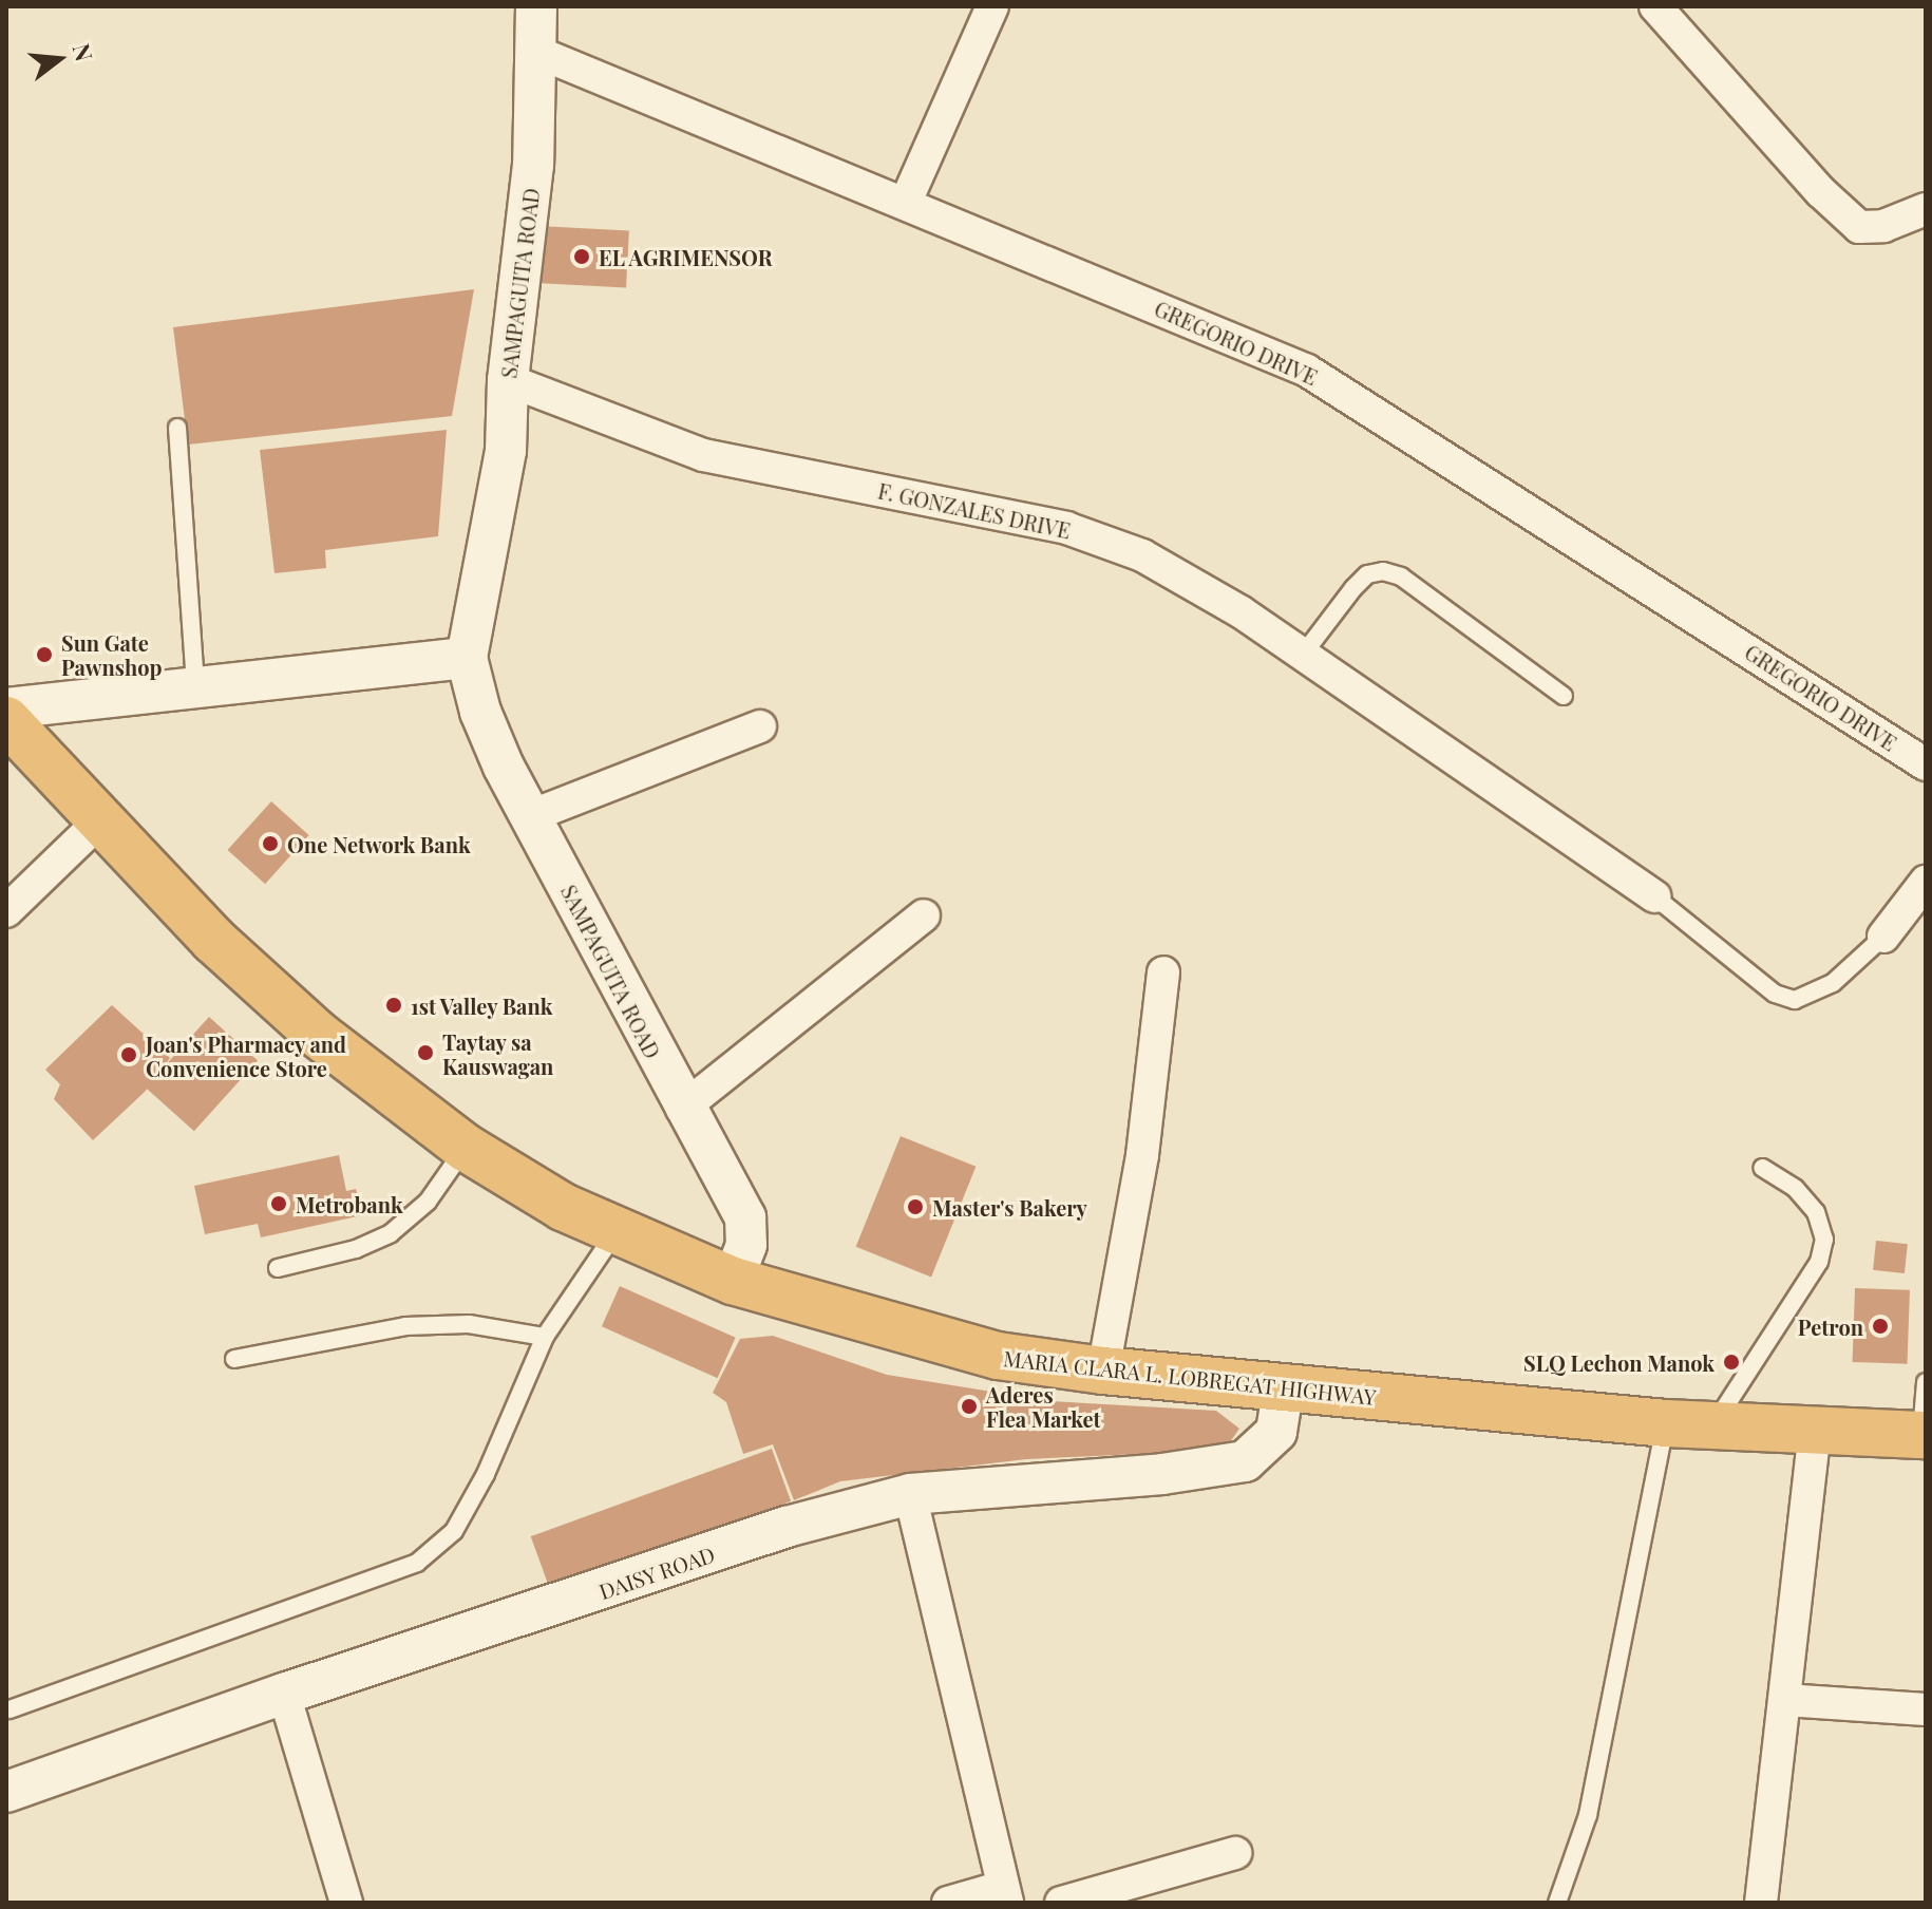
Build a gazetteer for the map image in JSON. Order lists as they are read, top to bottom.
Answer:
{
  "streets": {
    "highway": ["MARIA CLARA L. LOBREGAT HIGHWAY"],
    "street": [
      "SAMPAGUITA ROAD",
      "GREGORIO DRIVE",
      "F. GONZALES DRIVE",
      "DAISY ROAD"
    ]
  },
  "crossings": [
    ["SAMPAGUITA ROAD", "GREGORIO DRIVE"],
    ["SAMPAGUITA ROAD", "F. GONZALES DRIVE"],
    ["SAMPAGUITA ROAD", "MARIA CLARA L. LOBREGAT HIGHWAY"],
    ["MARIA CLARA L. LOBREGAT HIGHWAY", "DAISY ROAD"]
  ],
  "places": [
    "EL AGRIMENSOR",
    "Sun Gate Pawnshop",
    "One Network Bank",
    "1st Valley Bank",
    "Taytay sa Kauswagan",
    "Joan's Pharmacy and Convenience Store",
    "Metrobank",
    "Master's Bakery",
    "Petron",
    "SLQ Lechon Manok",
    "Aderes Flea Market"
  ],
  "north": "right"
}
